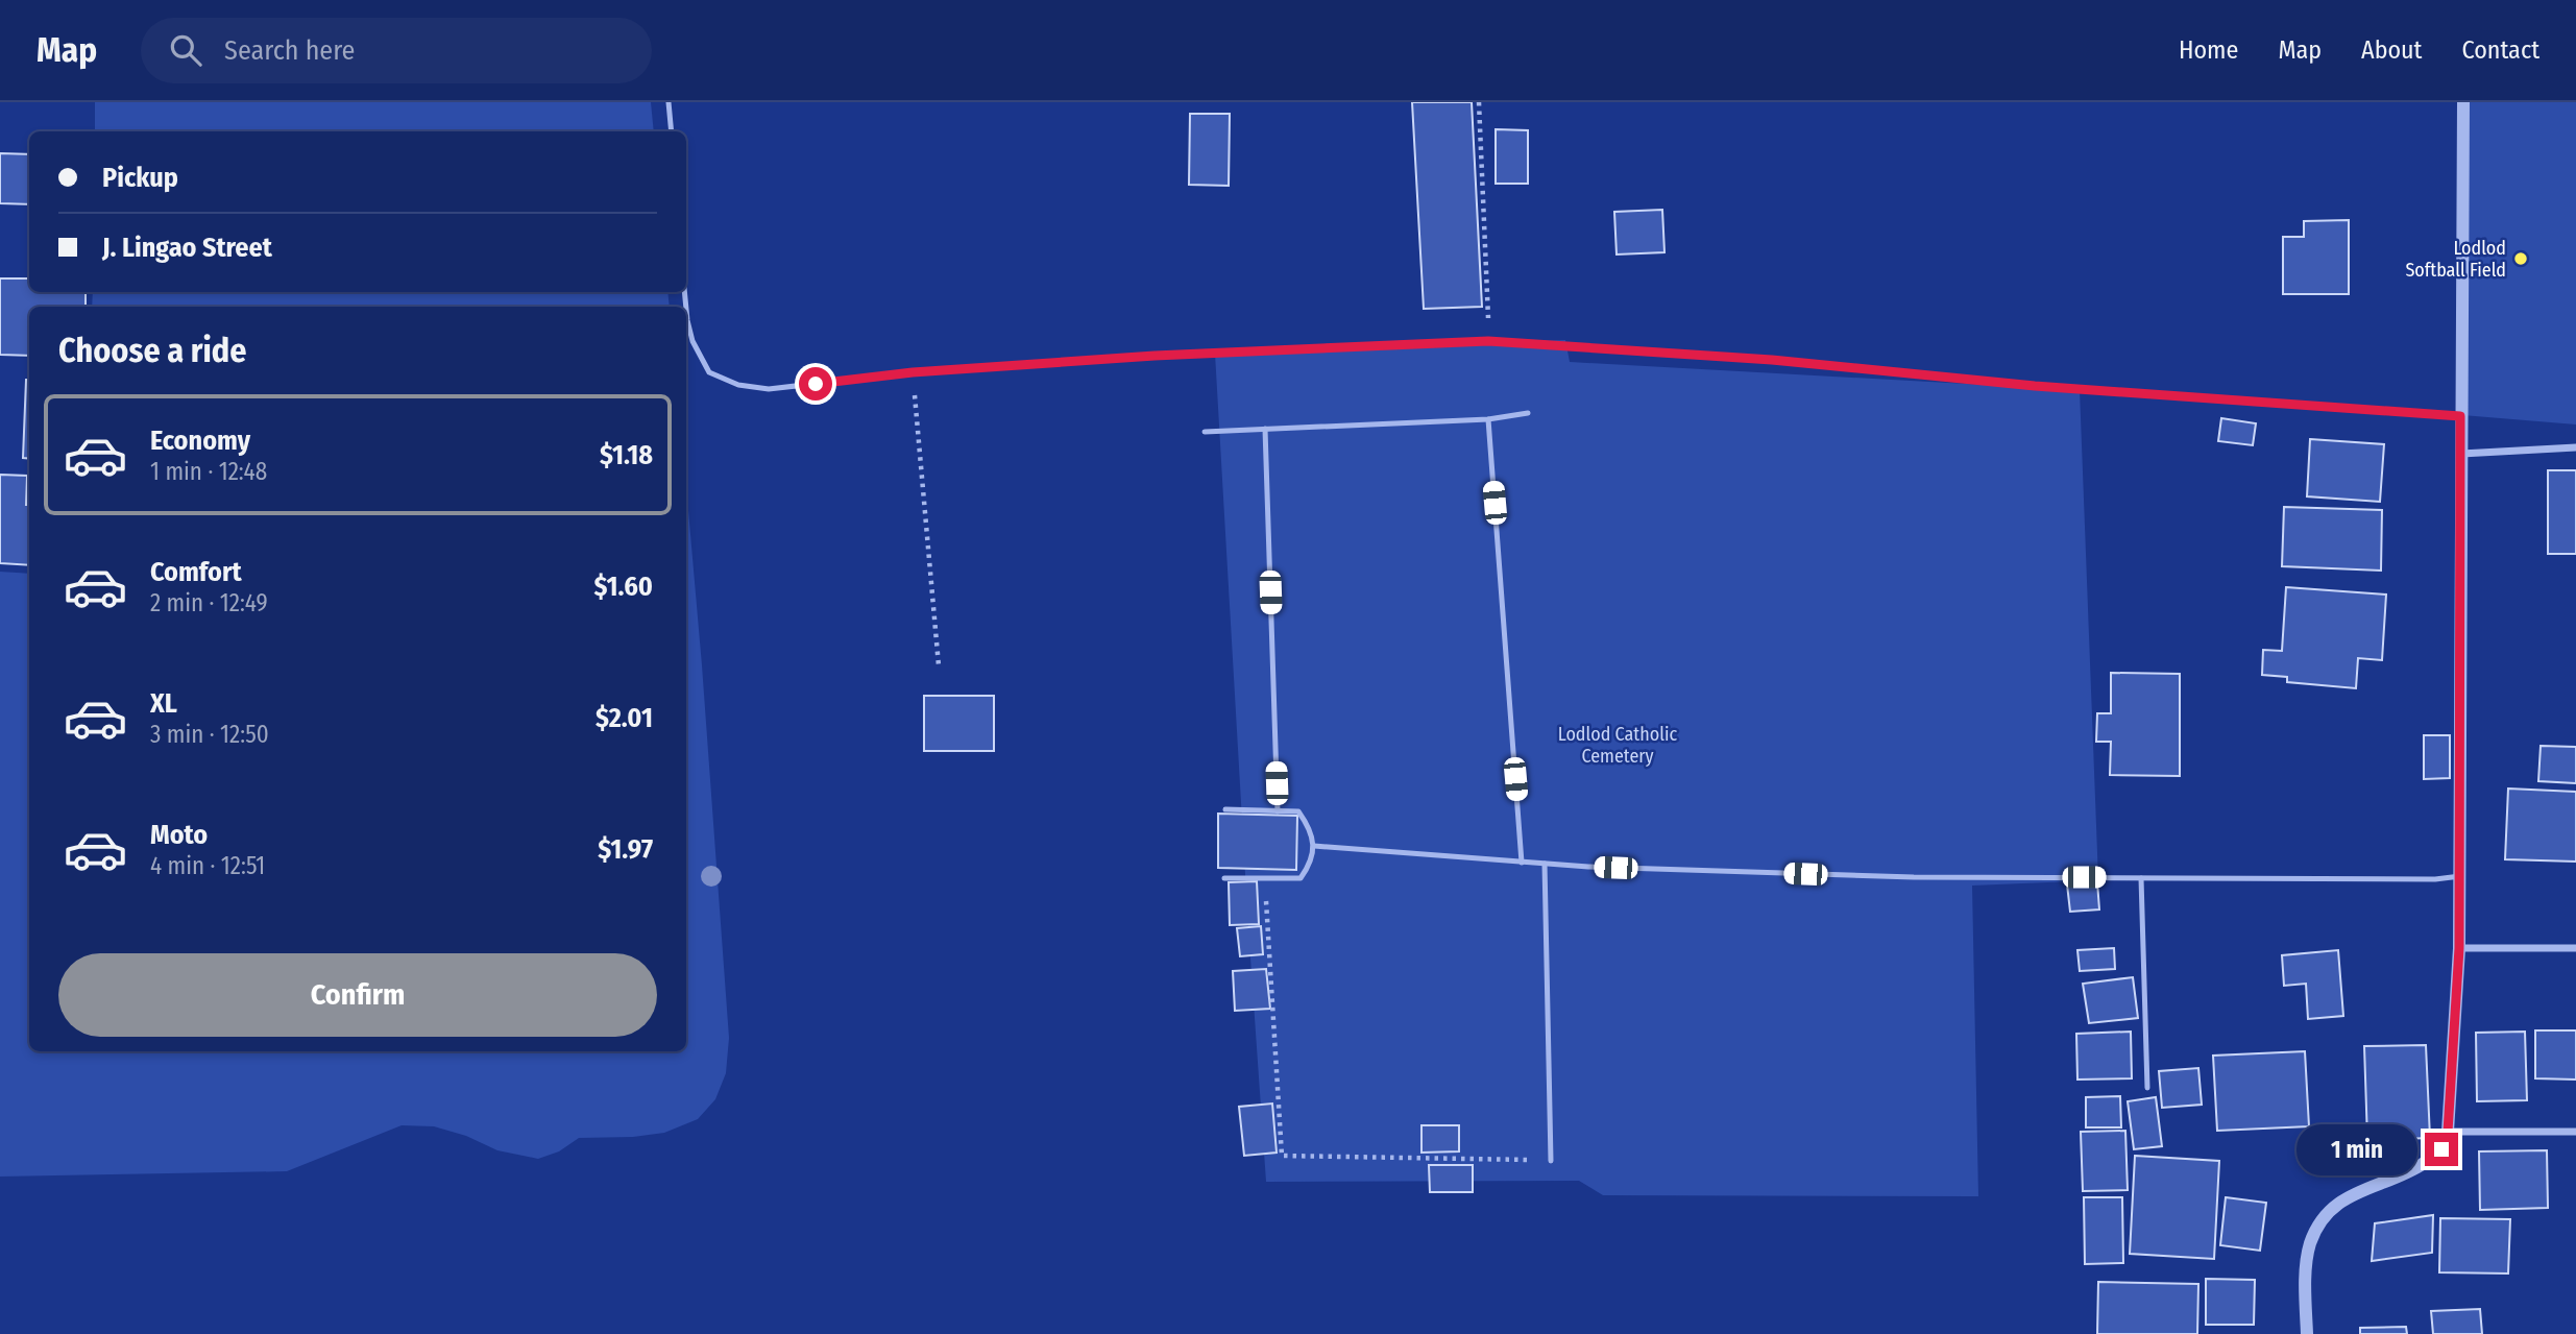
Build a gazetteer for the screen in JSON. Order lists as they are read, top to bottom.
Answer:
{
  "parks": ["Lodlod Catholic Cemetery"],
  "places": ["Lodlod Softball Field"],
  "page": {
    "header": "Map",
    "search": "Search here",
    "nav": [
      "Home",
      "Map",
      "About",
      "Contact"
    ],
    "banner": ["Pickup", "J. Lingao Street"],
    "heading": "Choose a ride",
    "list": [
      {
        "name": "Economy",
        "note": "1 min · 12:48",
        "value": "$1.18"
      },
      {
        "name": "Comfort",
        "note": "2 min · 12:49",
        "value": "$1.60"
      },
      {
        "name": "XL",
        "note": "3 min · 12:50",
        "value": "$2.01"
      },
      {
        "name": "Moto",
        "note": "4 min · 12:51",
        "value": "$1.97"
      }
    ],
    "buttons": "Confirm",
    "bubble": "1 min"
  }
}
